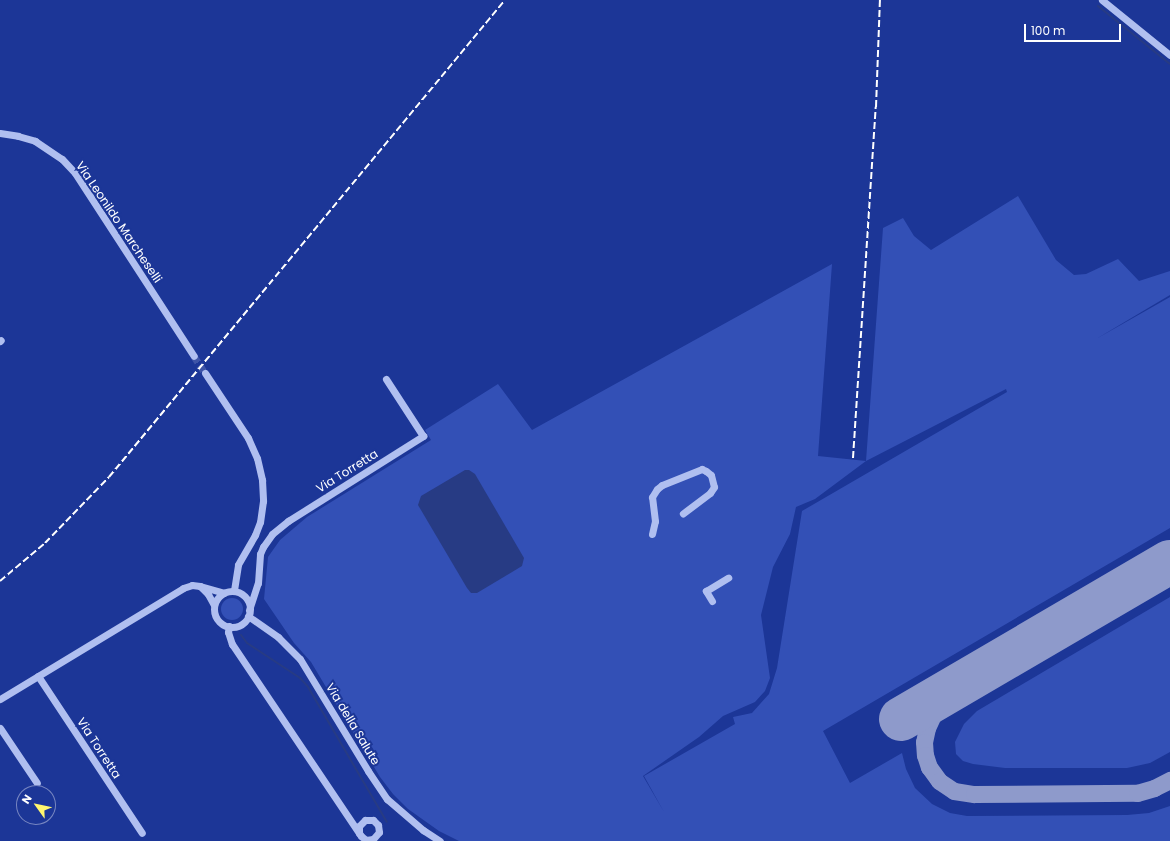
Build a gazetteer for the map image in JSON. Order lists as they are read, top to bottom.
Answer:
{
  "streets": {
    "street": ["Via Leonildo Marcheselli", "Via Torretta", "Via della Salute"]
  },
  "crossings": [
    ["Via Torretta", "Via della Salute"]
  ],
  "scale_bar": "100 m",
  "north": "top left"
}
